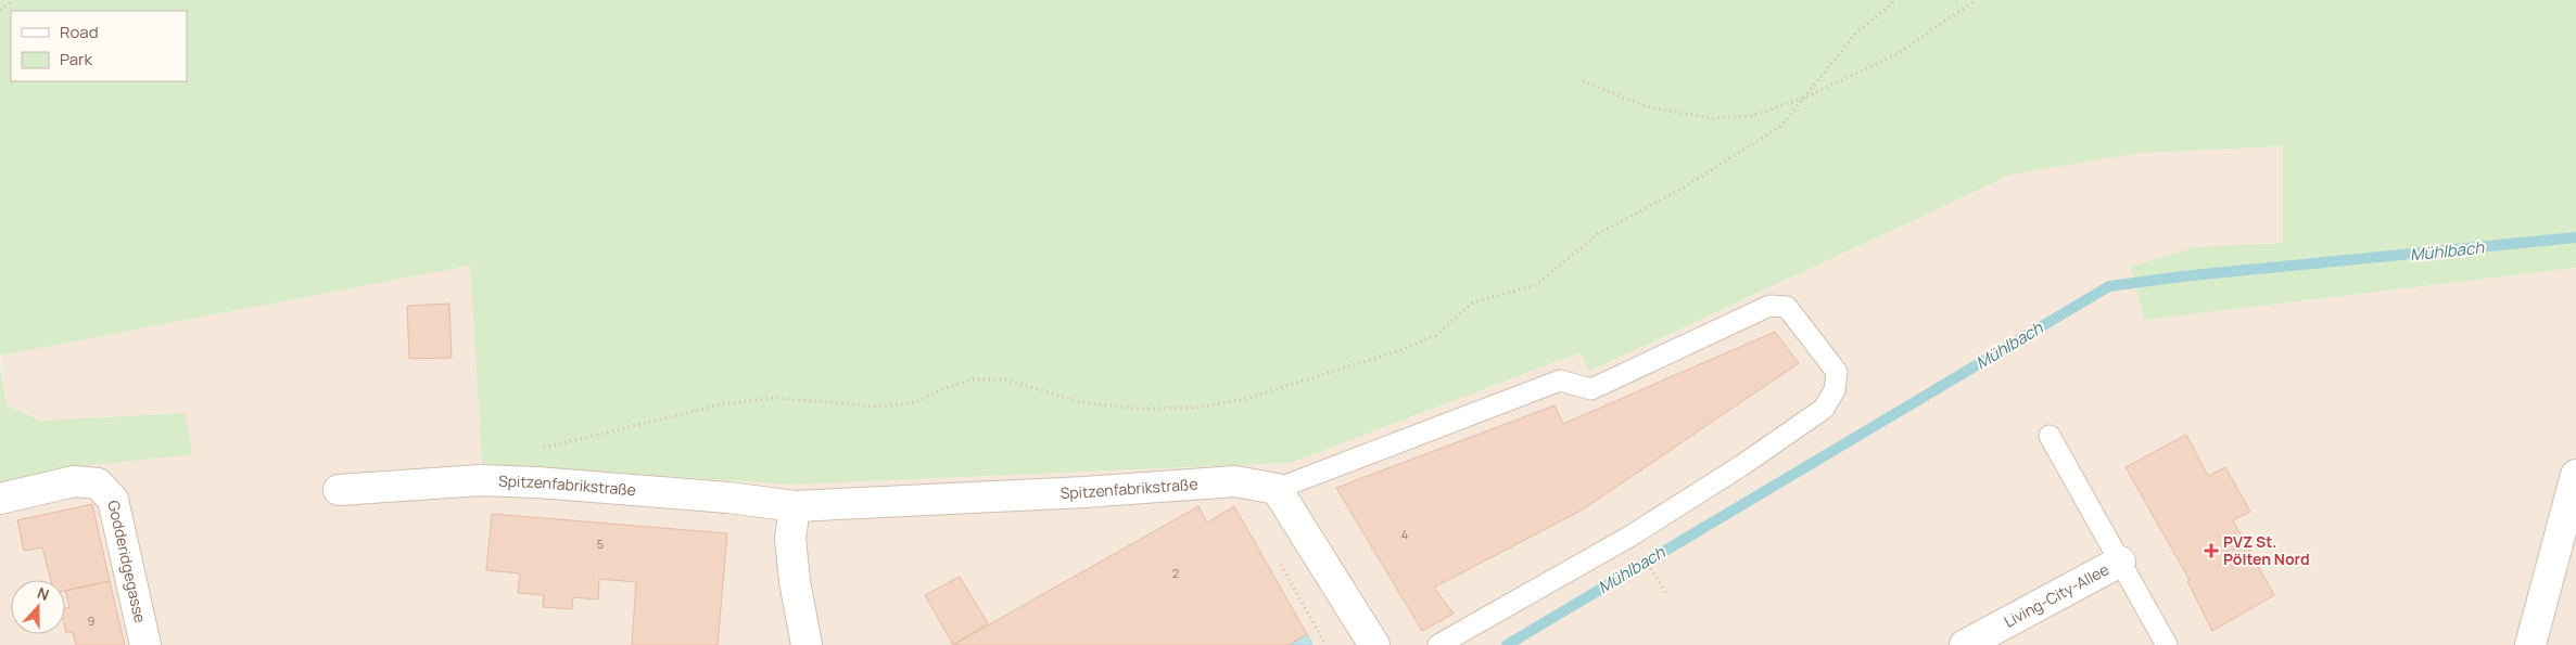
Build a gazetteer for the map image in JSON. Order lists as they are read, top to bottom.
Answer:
{
  "streets": {
    "street": ["Spitzenfabrikstraße", "Godderidgegasse", "Living-City-Allee"]
  },
  "water": ["Mühlbach"],
  "places": {
    "health": ["PVZ St. Pölten Nord"]
  },
  "house_numbers": [
    "4",
    "5",
    "2",
    "9"
  ],
  "legend": ["Road", "Park"],
  "north": "top"
}
